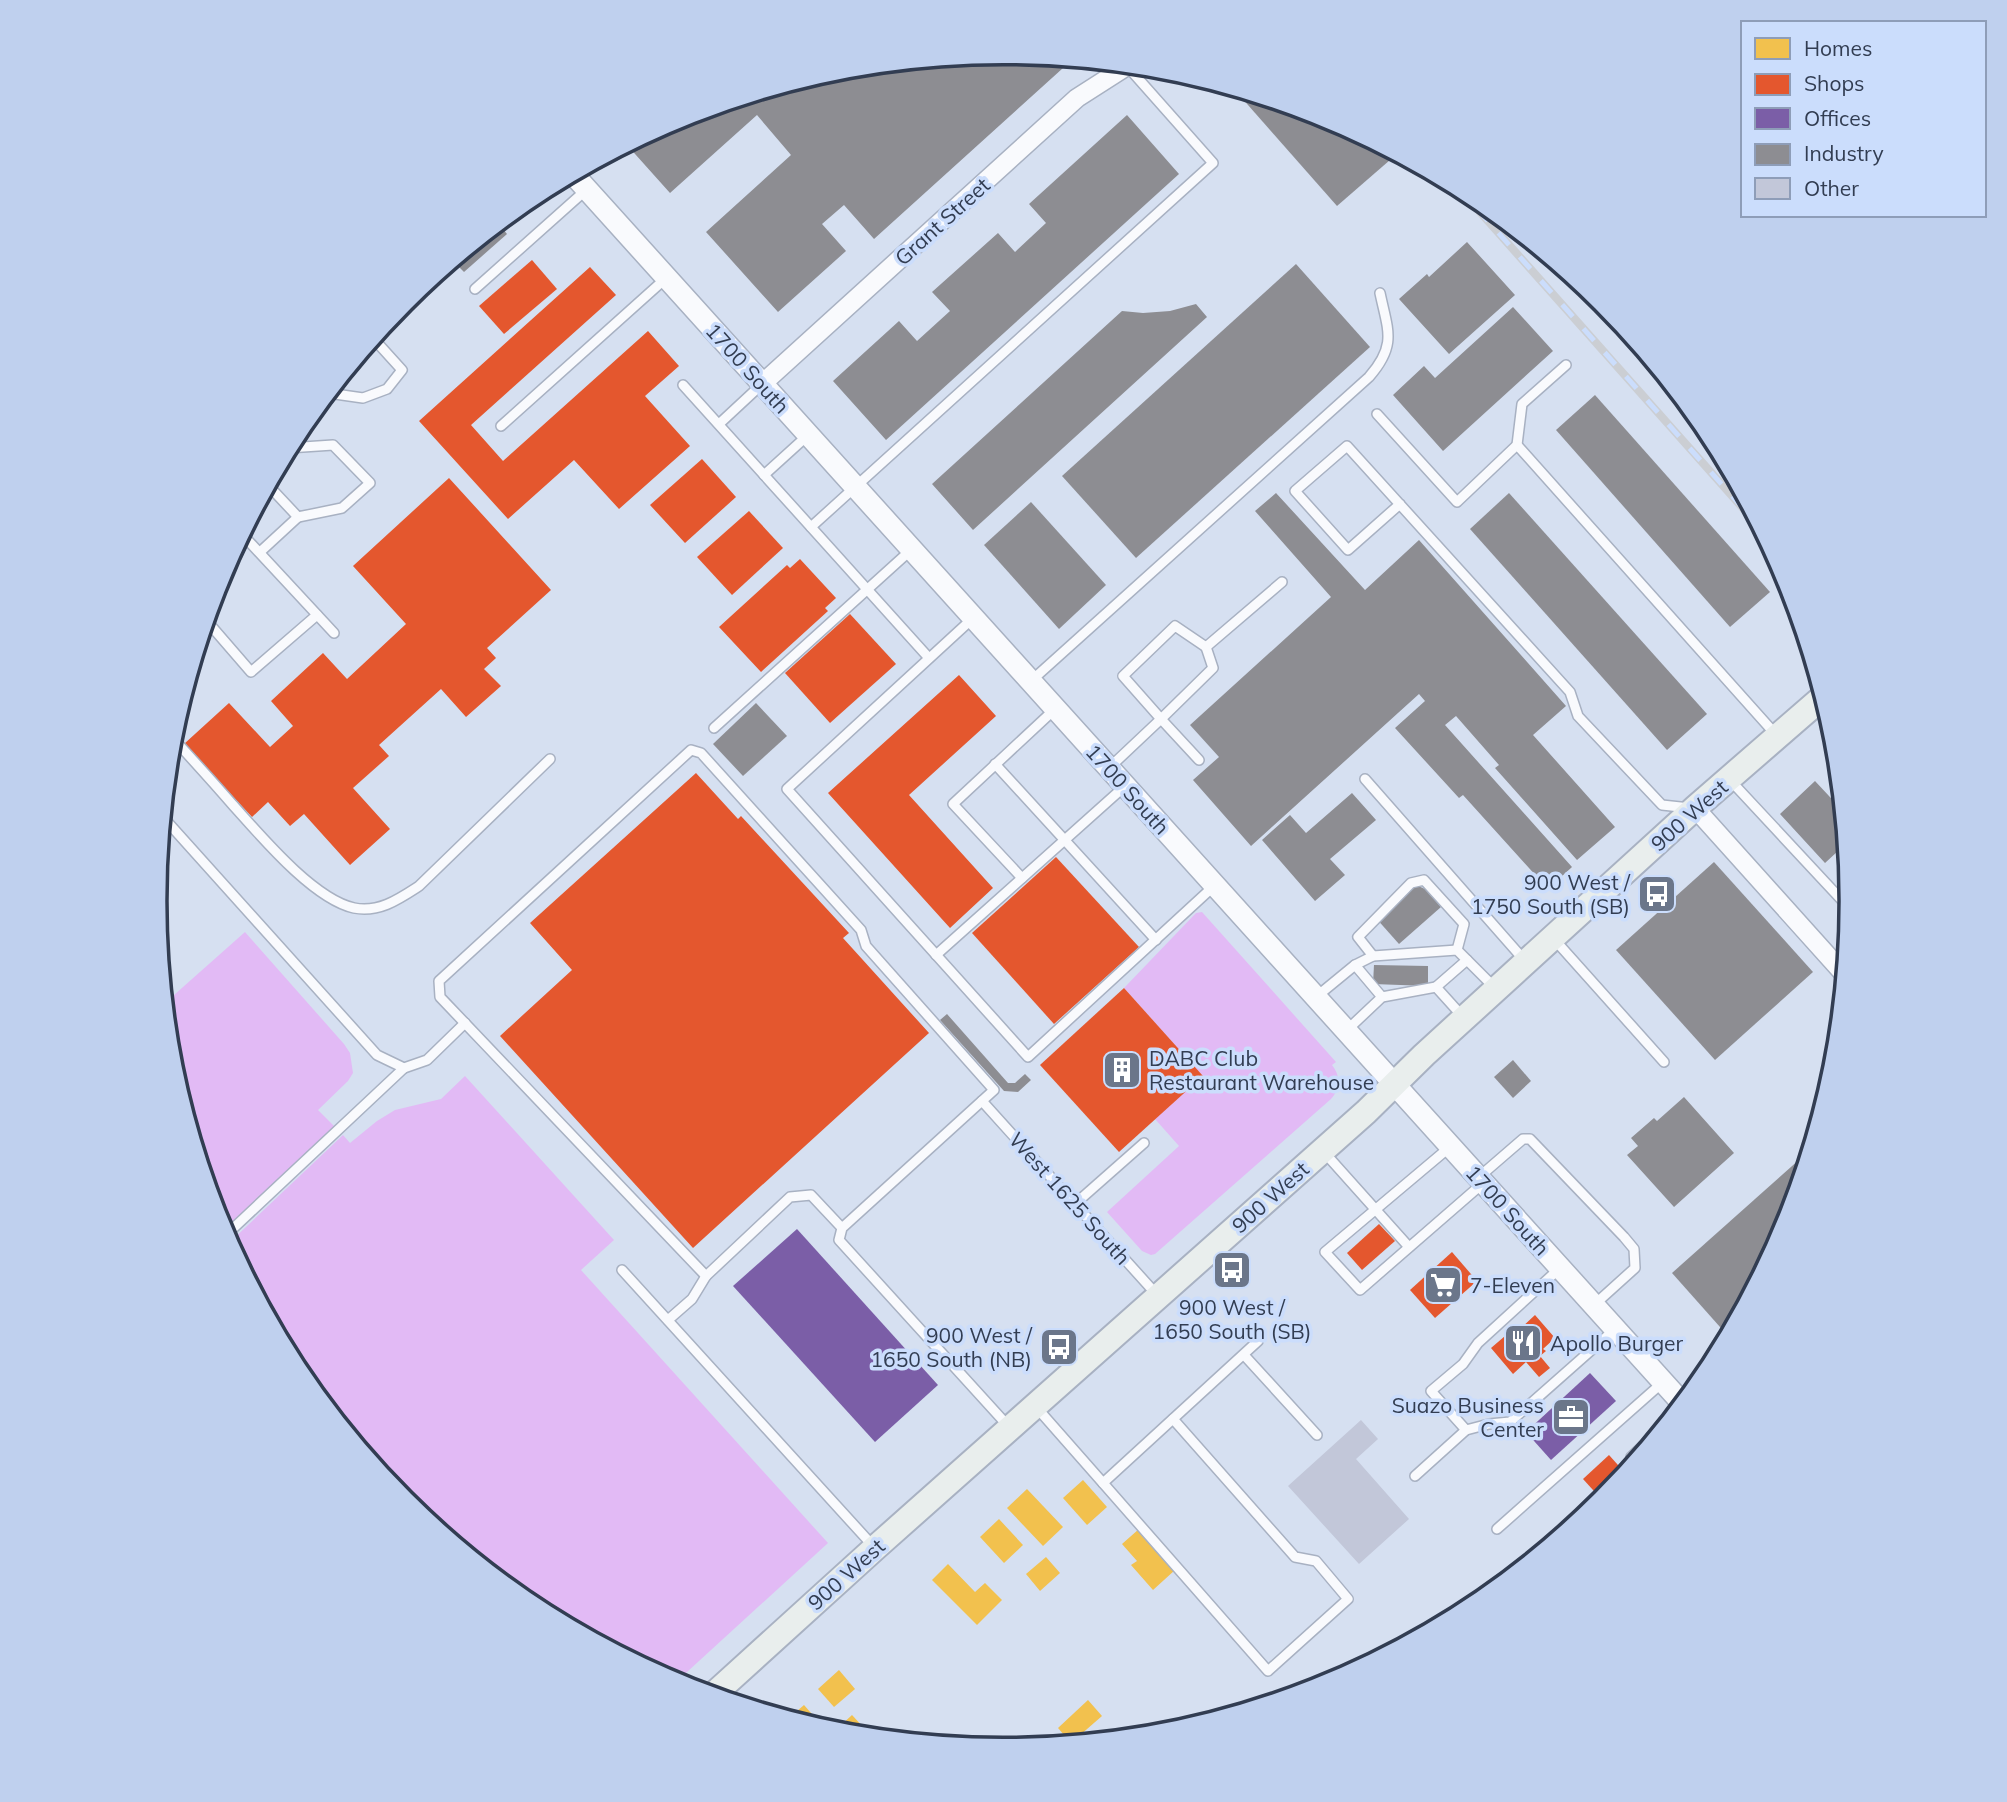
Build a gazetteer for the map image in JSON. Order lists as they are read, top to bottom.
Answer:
{
  "streets": {
    "main road": ["900 West"],
    "street": ["Grant Street", "1700 South"],
    "lane": ["West 1625 South"]
  },
  "crossings": [
    ["Grant Street", "1700 South"],
    ["1700 South", "900 West"],
    ["900 West", "West 1625 South"]
  ],
  "places": {
    "bus stop": ["900 West / 1750 South (SB)", "900 West / 1650 South (SB)", "900 West / 1650 South (NB)"],
    "building": ["DABC Club Restaurant Warehouse"],
    "supermarket": ["7-Eleven"],
    "restaurant": ["Apollo Burger"],
    "office": ["Suazo Business Center"]
  },
  "legend": [
    "Homes",
    "Shops",
    "Offices",
    "Industry",
    "Other"
  ]
}
